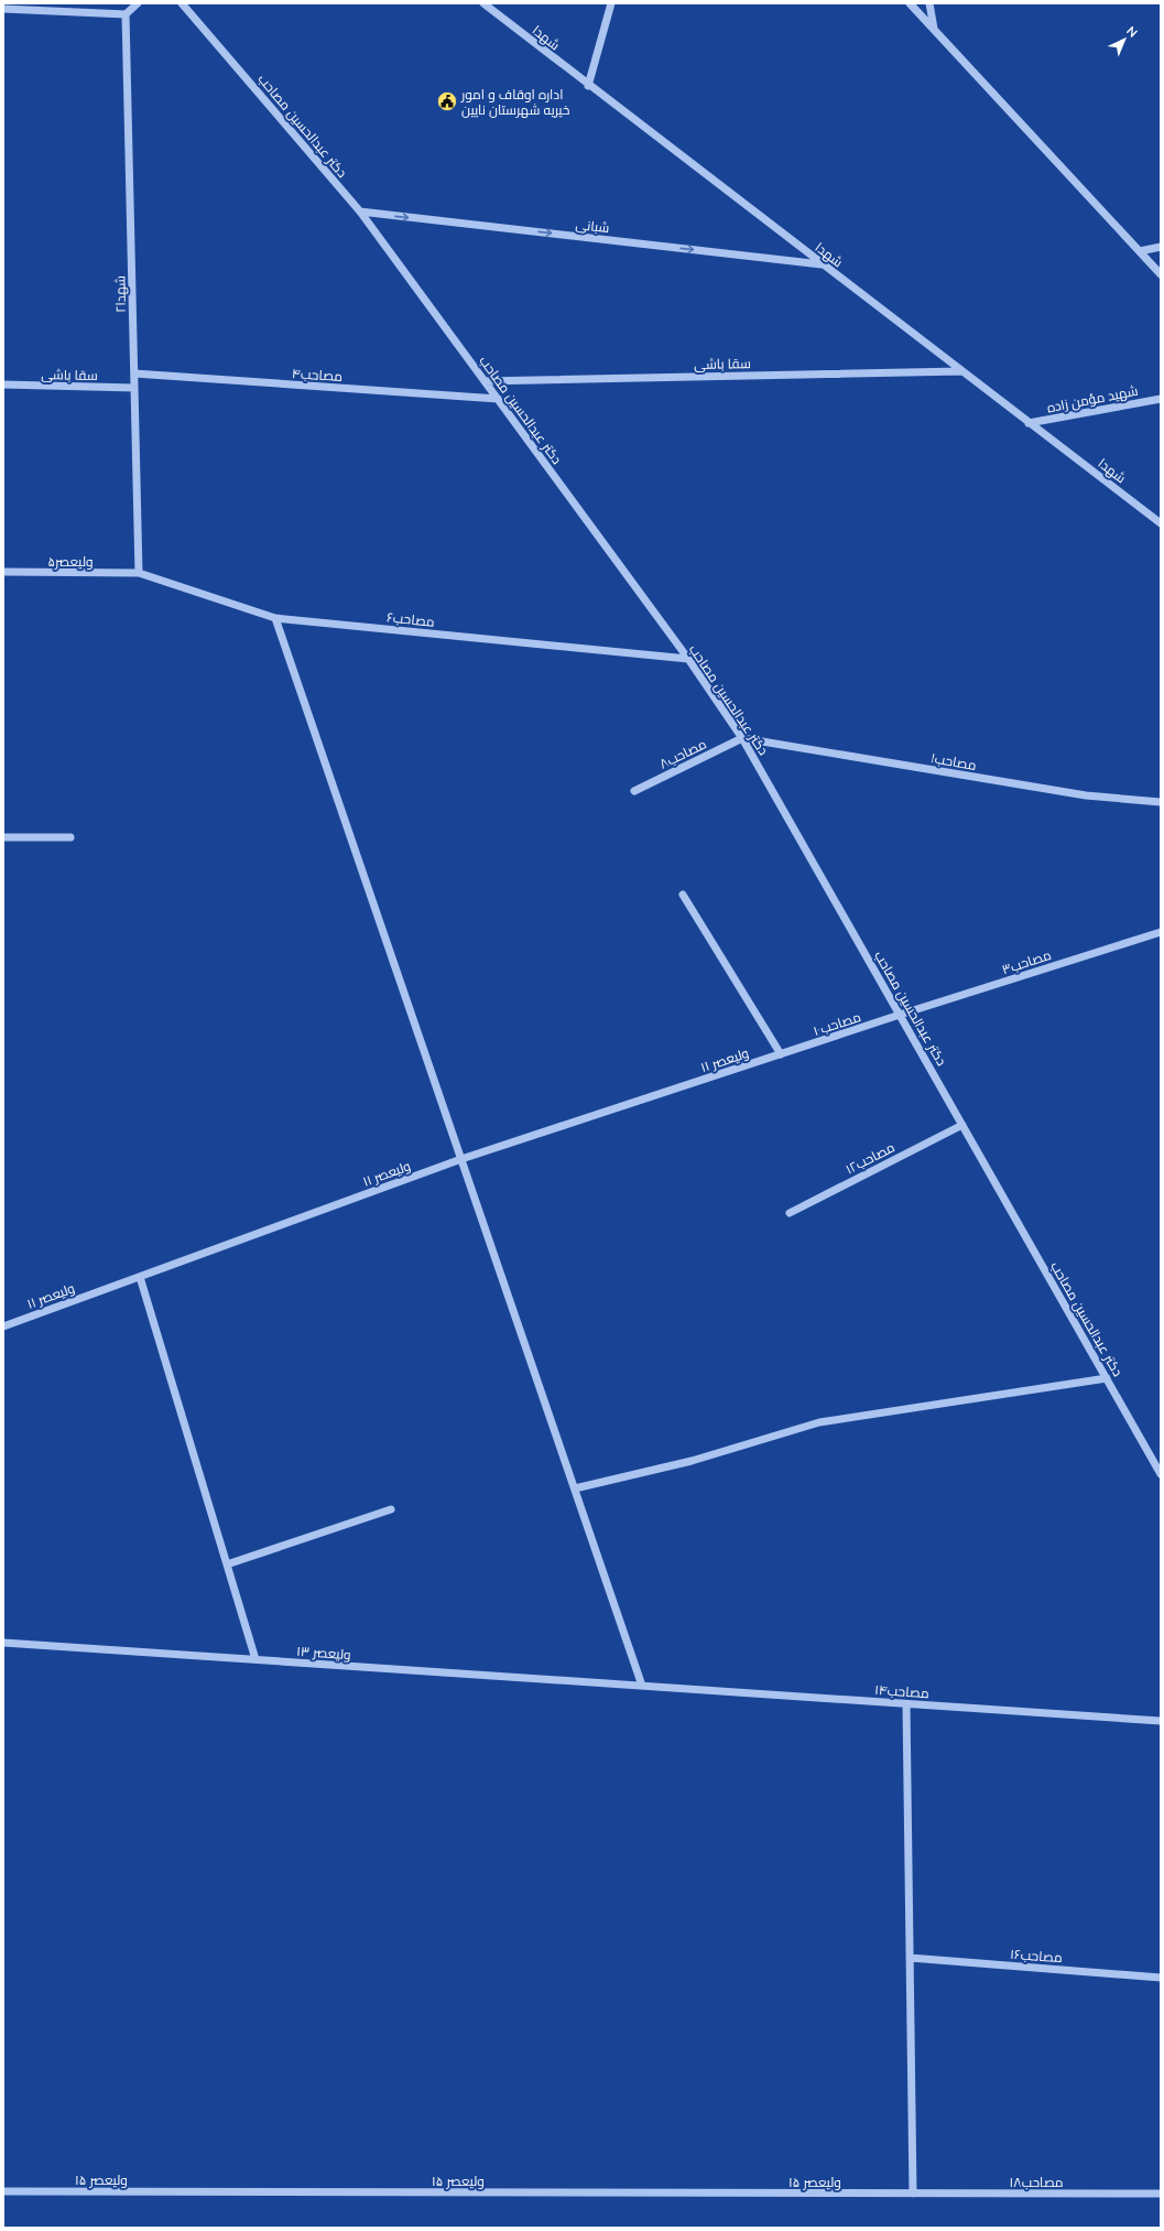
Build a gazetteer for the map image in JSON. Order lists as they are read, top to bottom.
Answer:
{
  "streets": {
    "street": [
      "شهدا",
      "دکتر عبدالحسین مصاحب",
      "شبانی",
      "شهدا۲",
      "سقا باشی",
      "مصاحب۴",
      "شهید مؤمن زاده",
      "ولیعصر۵",
      "مصاحب۶",
      "مصاحب۸",
      "مصاحب۱",
      "مصاحب۳",
      "مصاحب۱۰",
      "ولیعصر ۱۱",
      "مصاحب۱۲",
      "ولیعصر ۱۳",
      "مصاحب۱۴",
      "مصاحب۱۶",
      "ولیعصر ۱۵",
      "مصاحب۱۸"
    ]
  },
  "crossings": [
    ["شهدا", "شبانی"],
    ["شهدا", "سقا باشی"],
    ["شهدا", "شهید مؤمن زاده"],
    ["دکتر عبدالحسین مصاحب", "شبانی"],
    ["دکتر عبدالحسین مصاحب", "سقا باشی"],
    ["دکتر عبدالحسین مصاحب", "مصاحب۴"],
    ["دکتر عبدالحسین مصاحب", "مصاحب۶"],
    ["دکتر عبدالحسین مصاحب", "مصاحب۸"],
    ["دکتر عبدالحسین مصاحب", "مصاحب۱"],
    ["دکتر عبدالحسین مصاحب", "مصاحب۳"],
    ["دکتر عبدالحسین مصاحب", "مصاحب۱۰"],
    ["دکتر عبدالحسین مصاحب", "مصاحب۱۲"],
    ["شهدا۲", "سقا باشی"],
    ["شهدا۲", "مصاحب۴"],
    ["شهدا۲", "ولیعصر۵"],
    ["شهدا۲", "مصاحب۶"],
    ["ولیعصر۵", "مصاحب۶"],
    ["مصاحب۸", "مصاحب۱"],
    ["مصاحب۳", "مصاحب۱۰"],
    ["مصاحب۱۰", "ولیعصر ۱۱"],
    ["ولیعصر ۱۳", "مصاحب۱۴"],
    ["ولیعصر ۱۵", "مصاحب۱۸"]
  ],
  "one_way": ["شبانی"],
  "places": {
    "public building": ["اداره اوقاف و امور خیریه شهرستان نایین"]
  },
  "north": "top right"
}
